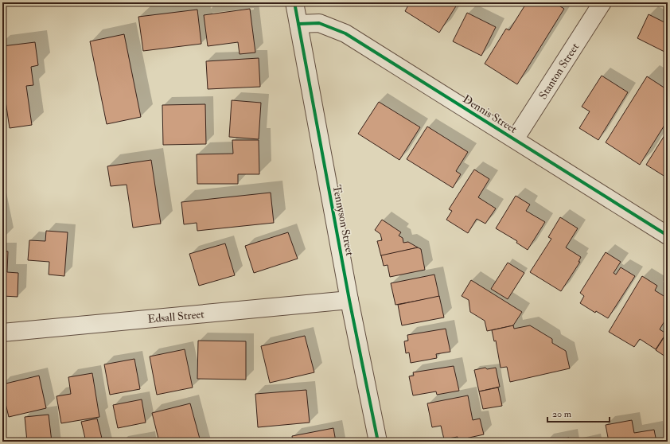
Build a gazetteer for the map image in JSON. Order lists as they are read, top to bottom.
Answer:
{
  "streets": {
    "street": [
      "Stanton Street",
      "Dennis Street",
      "Tennyson Street",
      "Edsall Street"
    ]
  },
  "crossings": [
    ["Stanton Street", "Dennis Street"],
    ["Dennis Street", "Tennyson Street"],
    ["Tennyson Street", "Edsall Street"]
  ],
  "scale_bar": "20 m"
}
